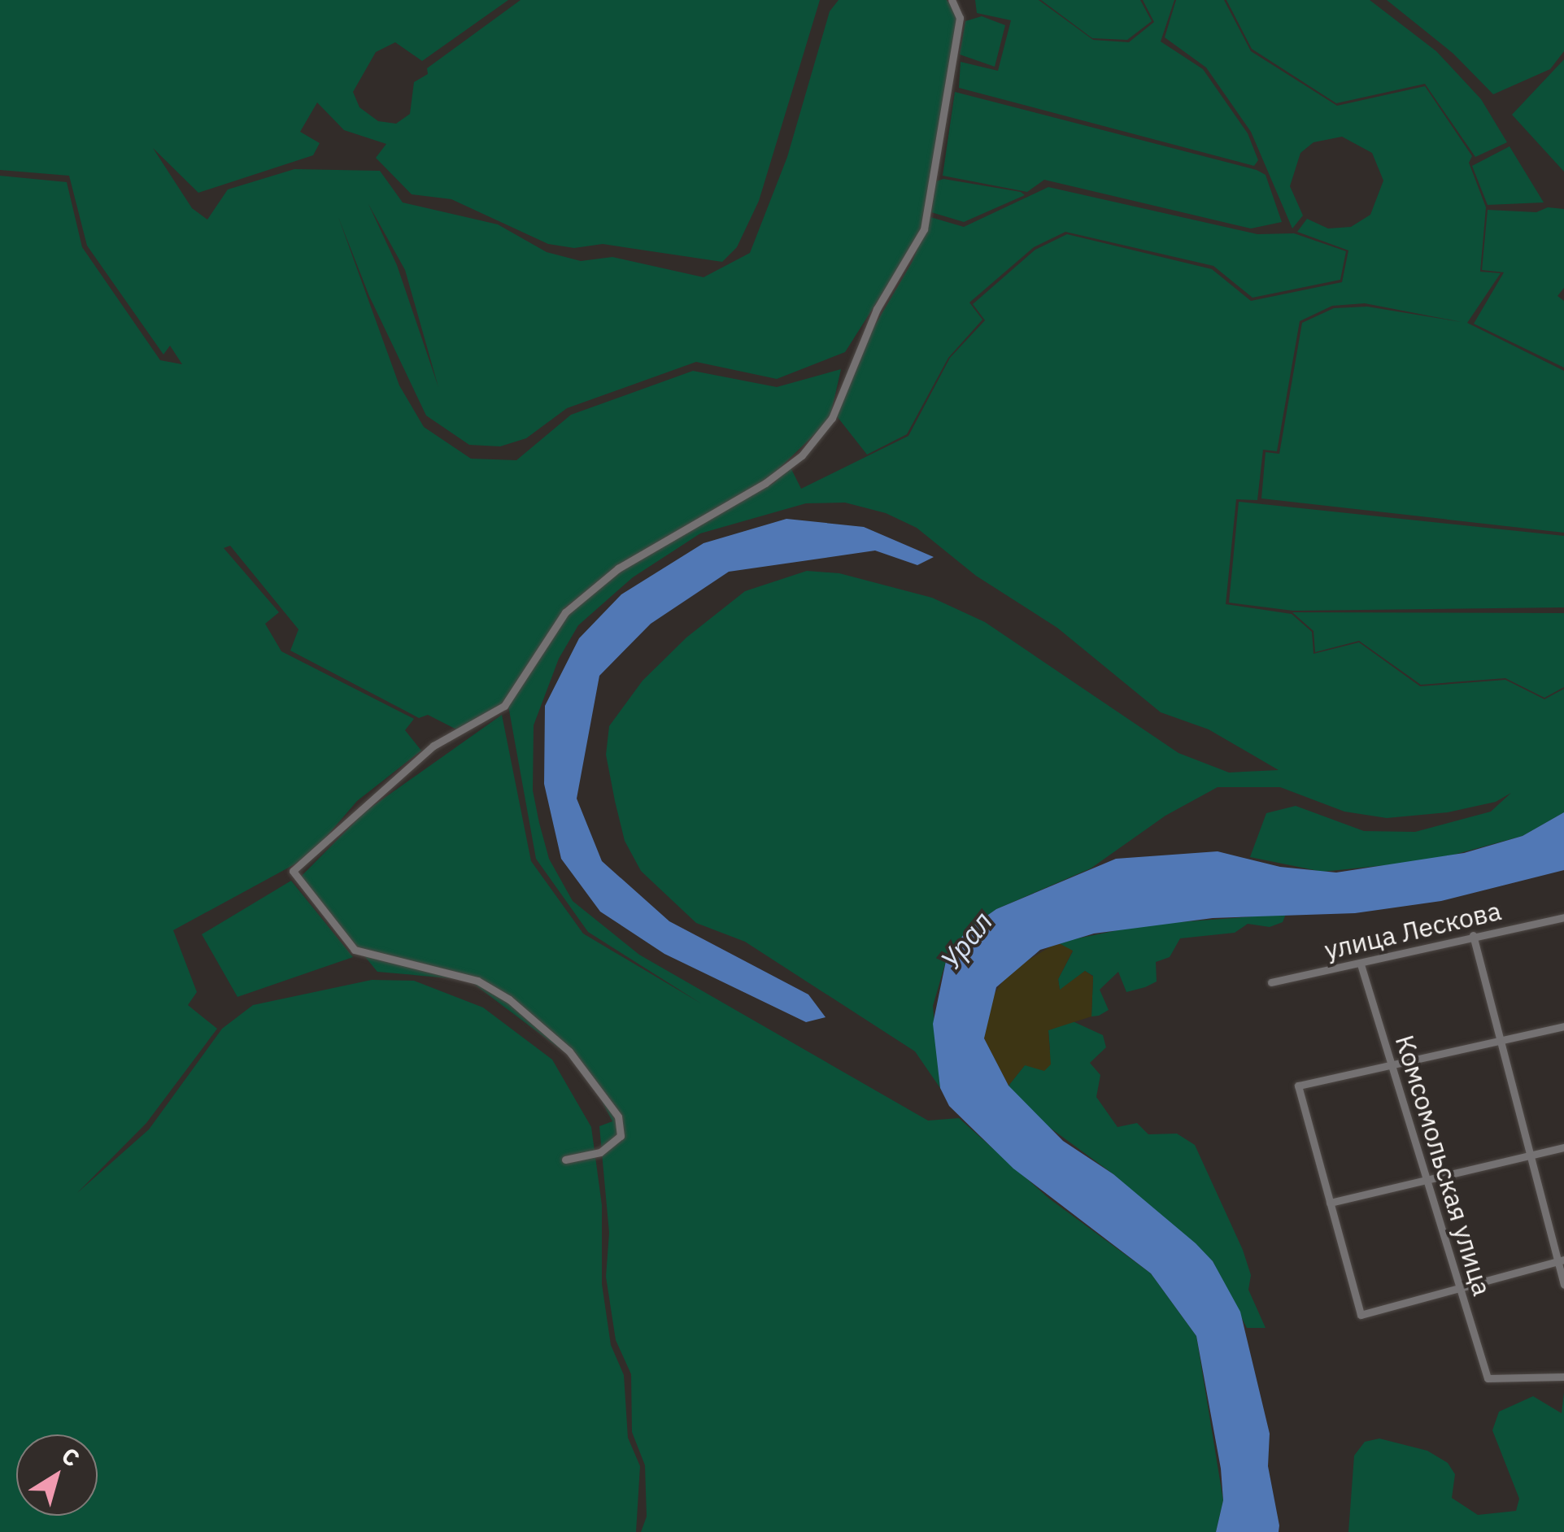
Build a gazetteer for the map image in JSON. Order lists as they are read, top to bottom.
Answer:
{
  "streets": {
    "street": ["улица Лескова", "Комсомольская улица"]
  },
  "crossings": [
    ["улица Лескова", "Комсомольская улица"]
  ],
  "water": ["Урал"],
  "north": "top right"
}
